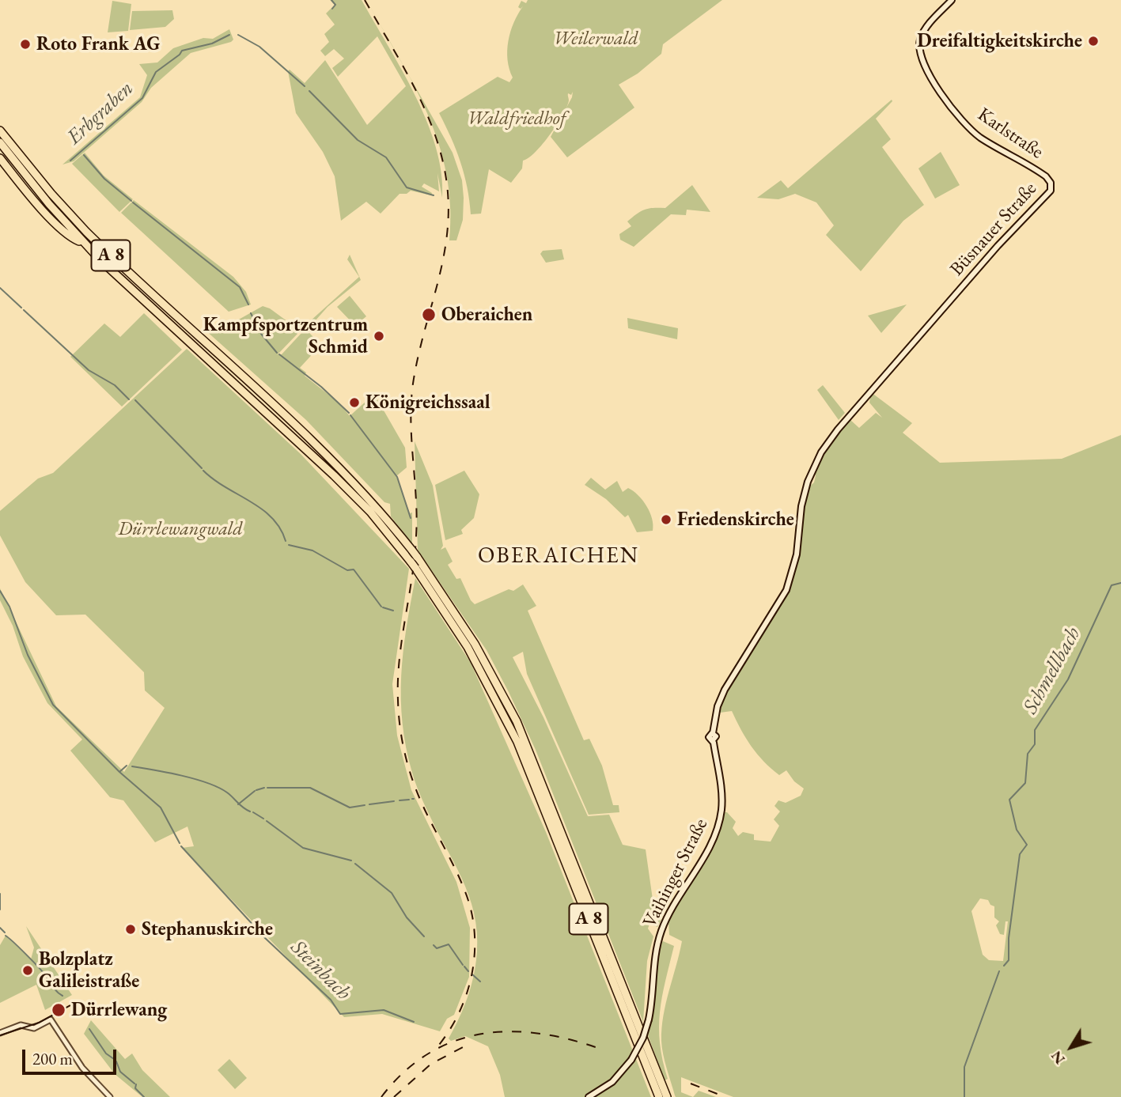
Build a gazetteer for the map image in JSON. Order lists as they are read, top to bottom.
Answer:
{
  "streets": {
    "highway": ["A 8"],
    "main road": ["Karlstraße", "Büsnauer Straße", "Vaihinger Straße"]
  },
  "crossings": [
    ["Karlstraße", "Büsnauer Straße"],
    ["Büsnauer Straße", "Vaihinger Straße"]
  ],
  "districts": ["OBERAICHEN"],
  "water": ["Erbgraben", "Schmellbach", "Steinbach"],
  "parks": ["Weilerwald", "Waldfriedhof", "Dürrlewangwald"],
  "places": [
    "Dreifaltigkeitskirche",
    "Roto Frank AG",
    "Oberaichen",
    "Kampfsportzentrum Schmid",
    "Königreichssaal",
    "Friedenskirche",
    "Stephanuskirche",
    "Bolzplatz Galileistraße",
    "Dürrlewang"
  ],
  "scale_bar": "200 m",
  "north": "bottom left"
}
